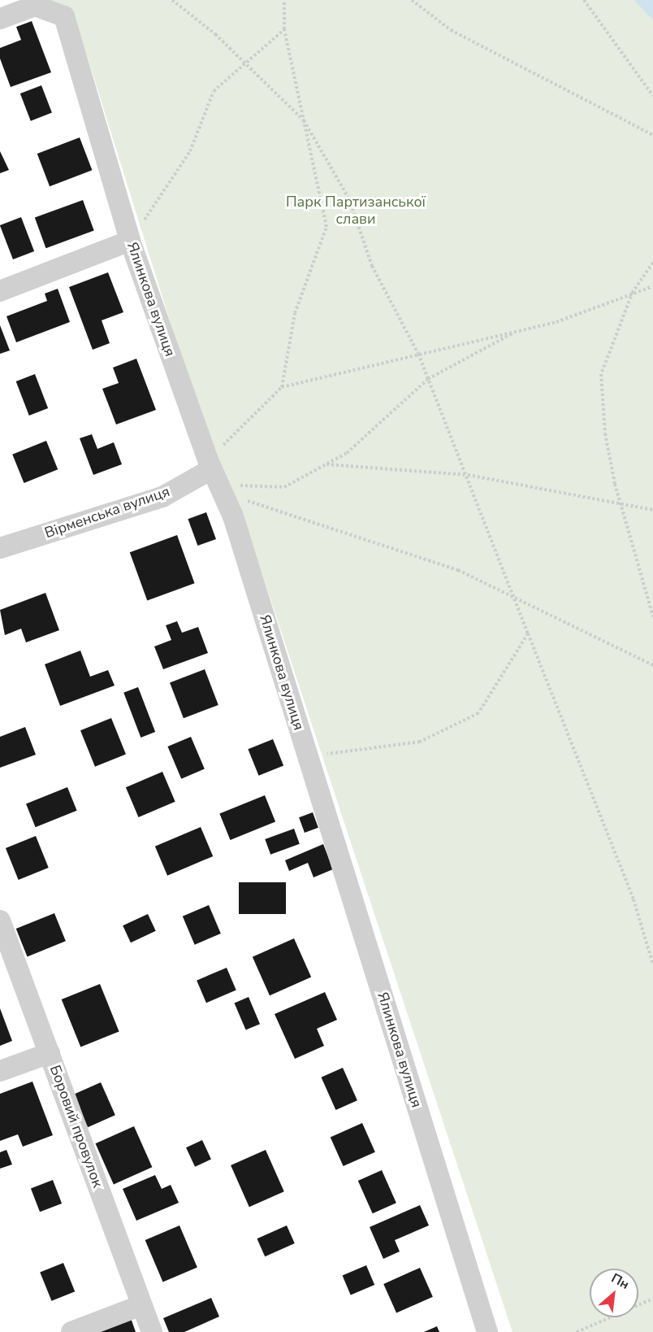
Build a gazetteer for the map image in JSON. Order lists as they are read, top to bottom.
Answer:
{
  "streets": {
    "street": ["Ялинкова вулиця", "Вірменська вулиця", "Боровий провулок"]
  },
  "crossings": [
    ["Ялинкова вулиця", "Вірменська вулиця"]
  ],
  "parks": ["Парк Партизанської слави"],
  "north": "top right"
}
